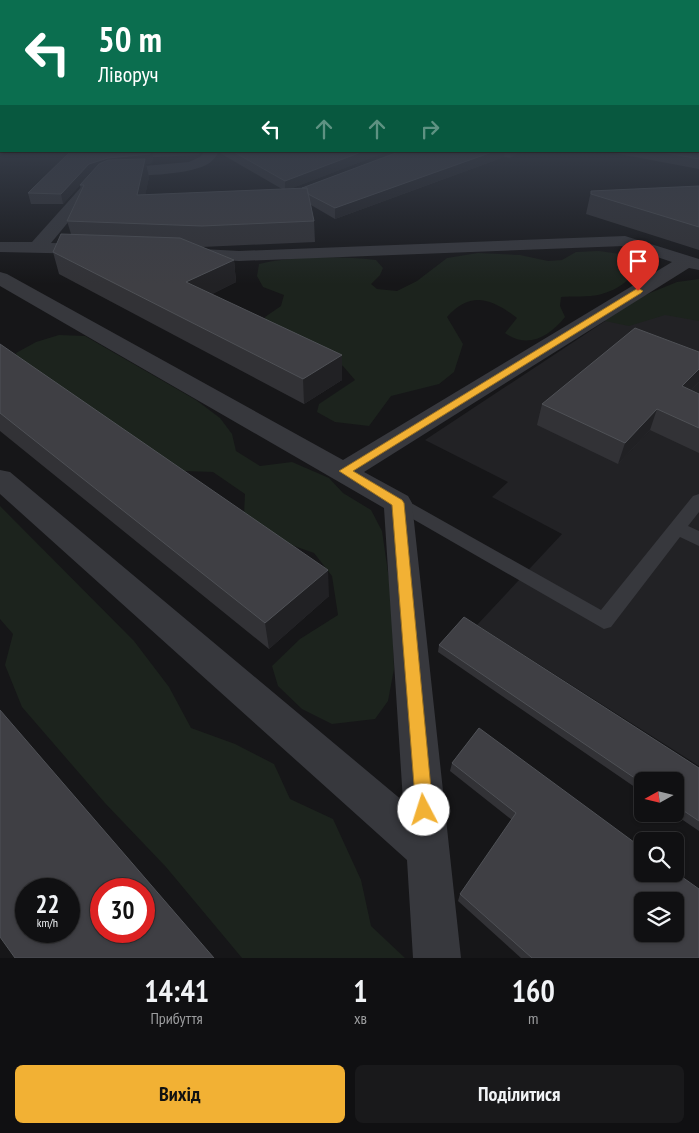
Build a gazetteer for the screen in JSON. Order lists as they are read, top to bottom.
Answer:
{
  "north": "left",
  "page": {
    "turn": ["50 m", "Ліворуч"],
    "speed": "22 km/h",
    "limit": "30",
    "eta": [
      "14:41",
      "Прибуття",
      "1",
      "хв",
      "160",
      "m"
    ],
    "buttons": ["Вихід", "Поділитися"]
  }
}
